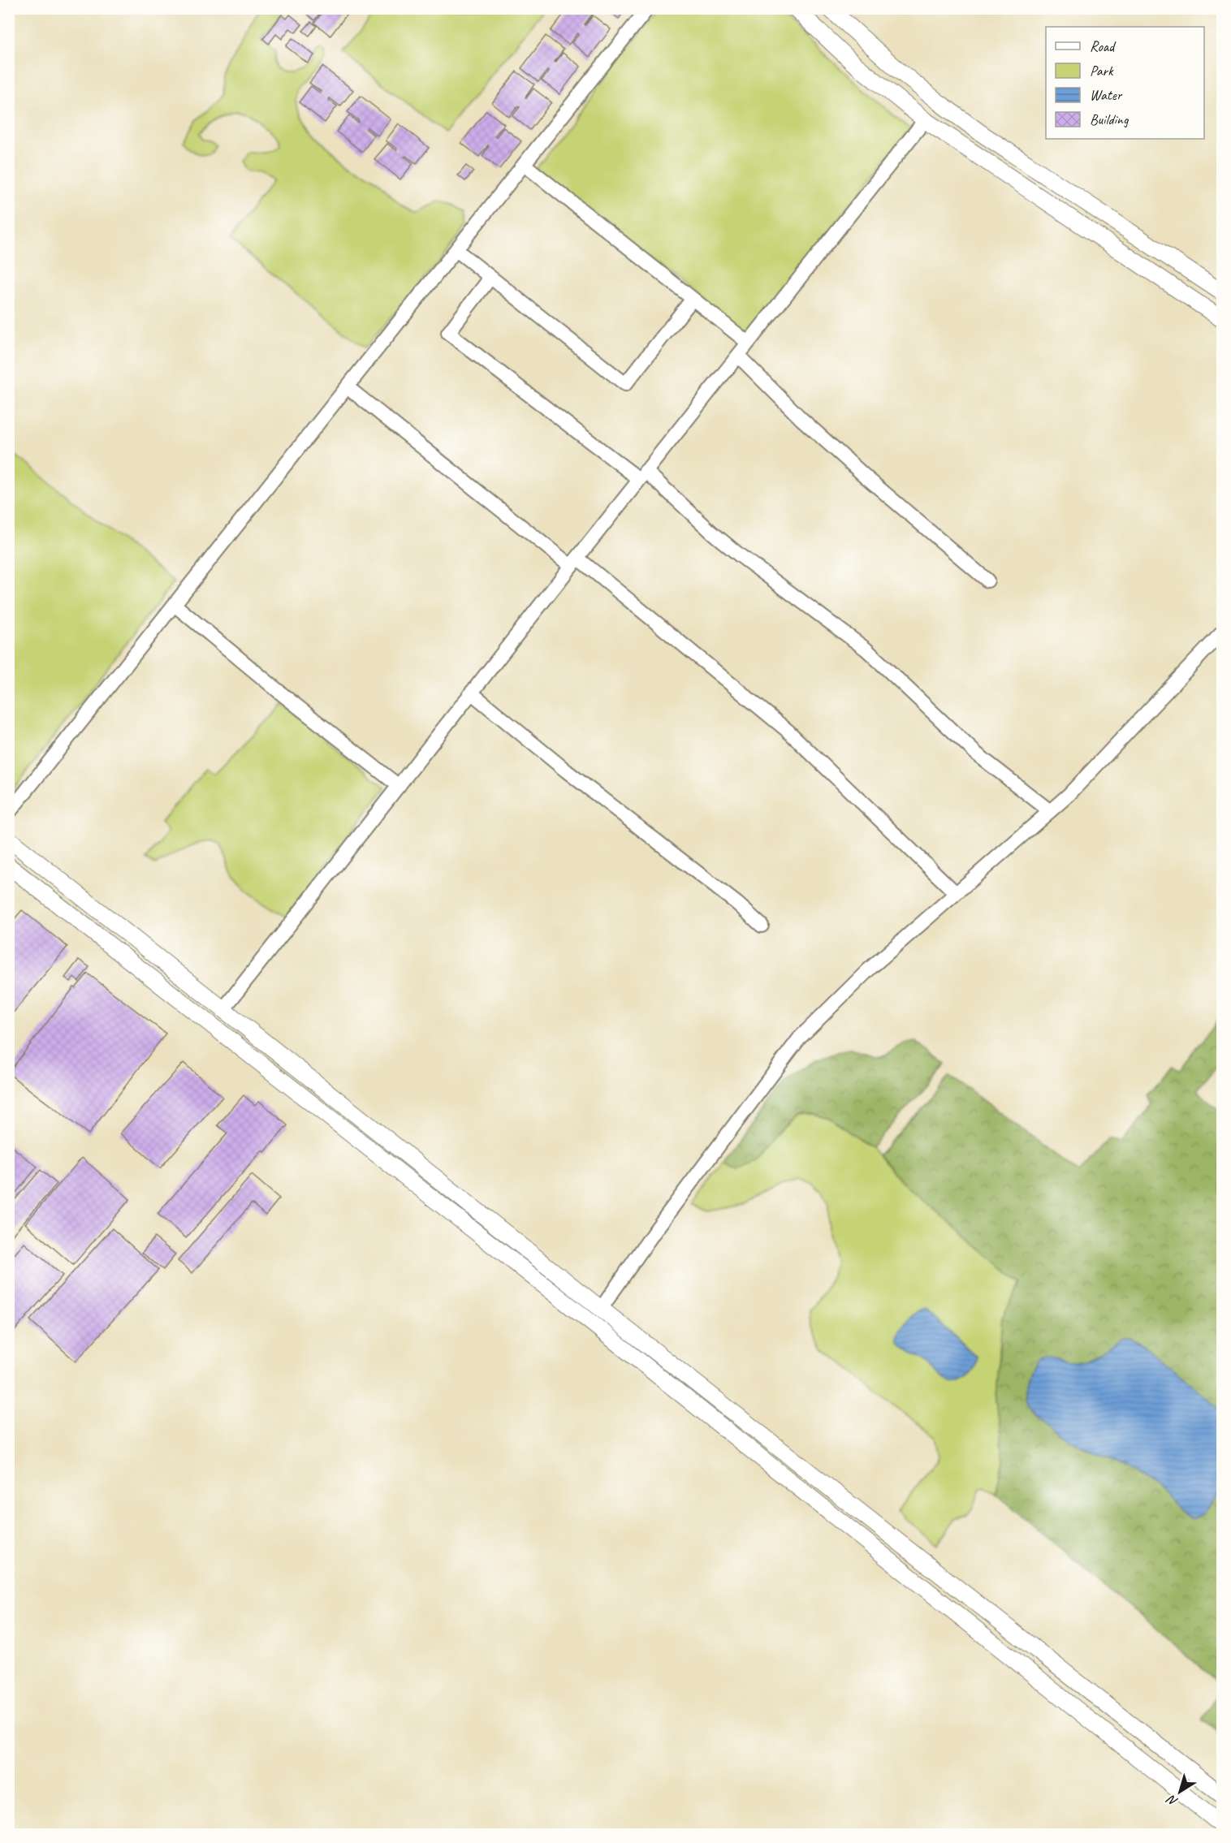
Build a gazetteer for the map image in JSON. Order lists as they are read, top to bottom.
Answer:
{
  "legend": [
    "Road",
    "Park",
    "Water",
    "Building"
  ],
  "north": "bottom left"
}
